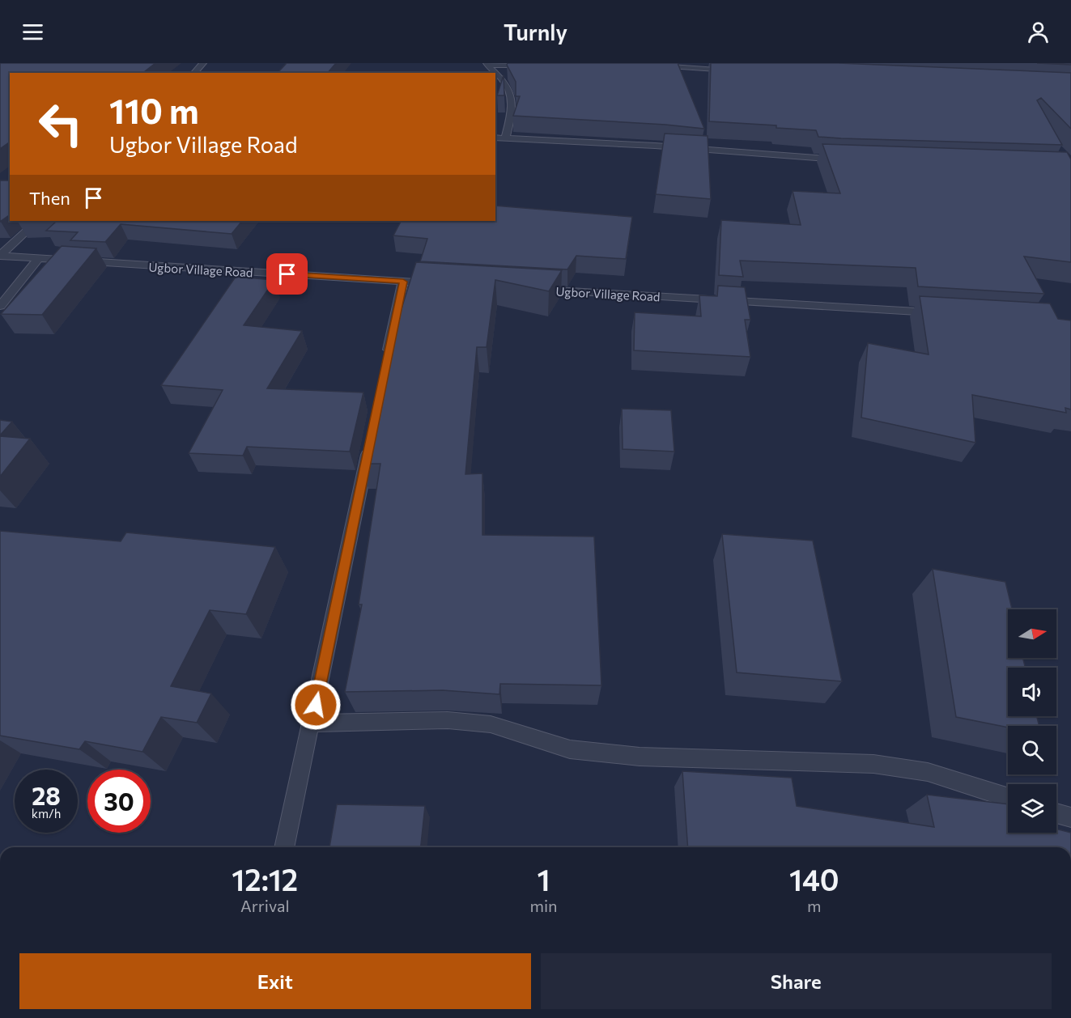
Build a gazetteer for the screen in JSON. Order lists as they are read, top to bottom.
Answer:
{
  "streets": {
    "street": ["Ugbor Village Road"]
  },
  "north": "right",
  "page": {
    "header": "Turnly",
    "turn": ["110 m", "Ugbor Village Road"],
    "then": "Then",
    "speed": "28 km/h",
    "limit": "30",
    "eta": [
      "12:12",
      "Arrival",
      "1",
      "min",
      "140",
      "m"
    ],
    "buttons": ["Exit", "Share"]
  }
}
